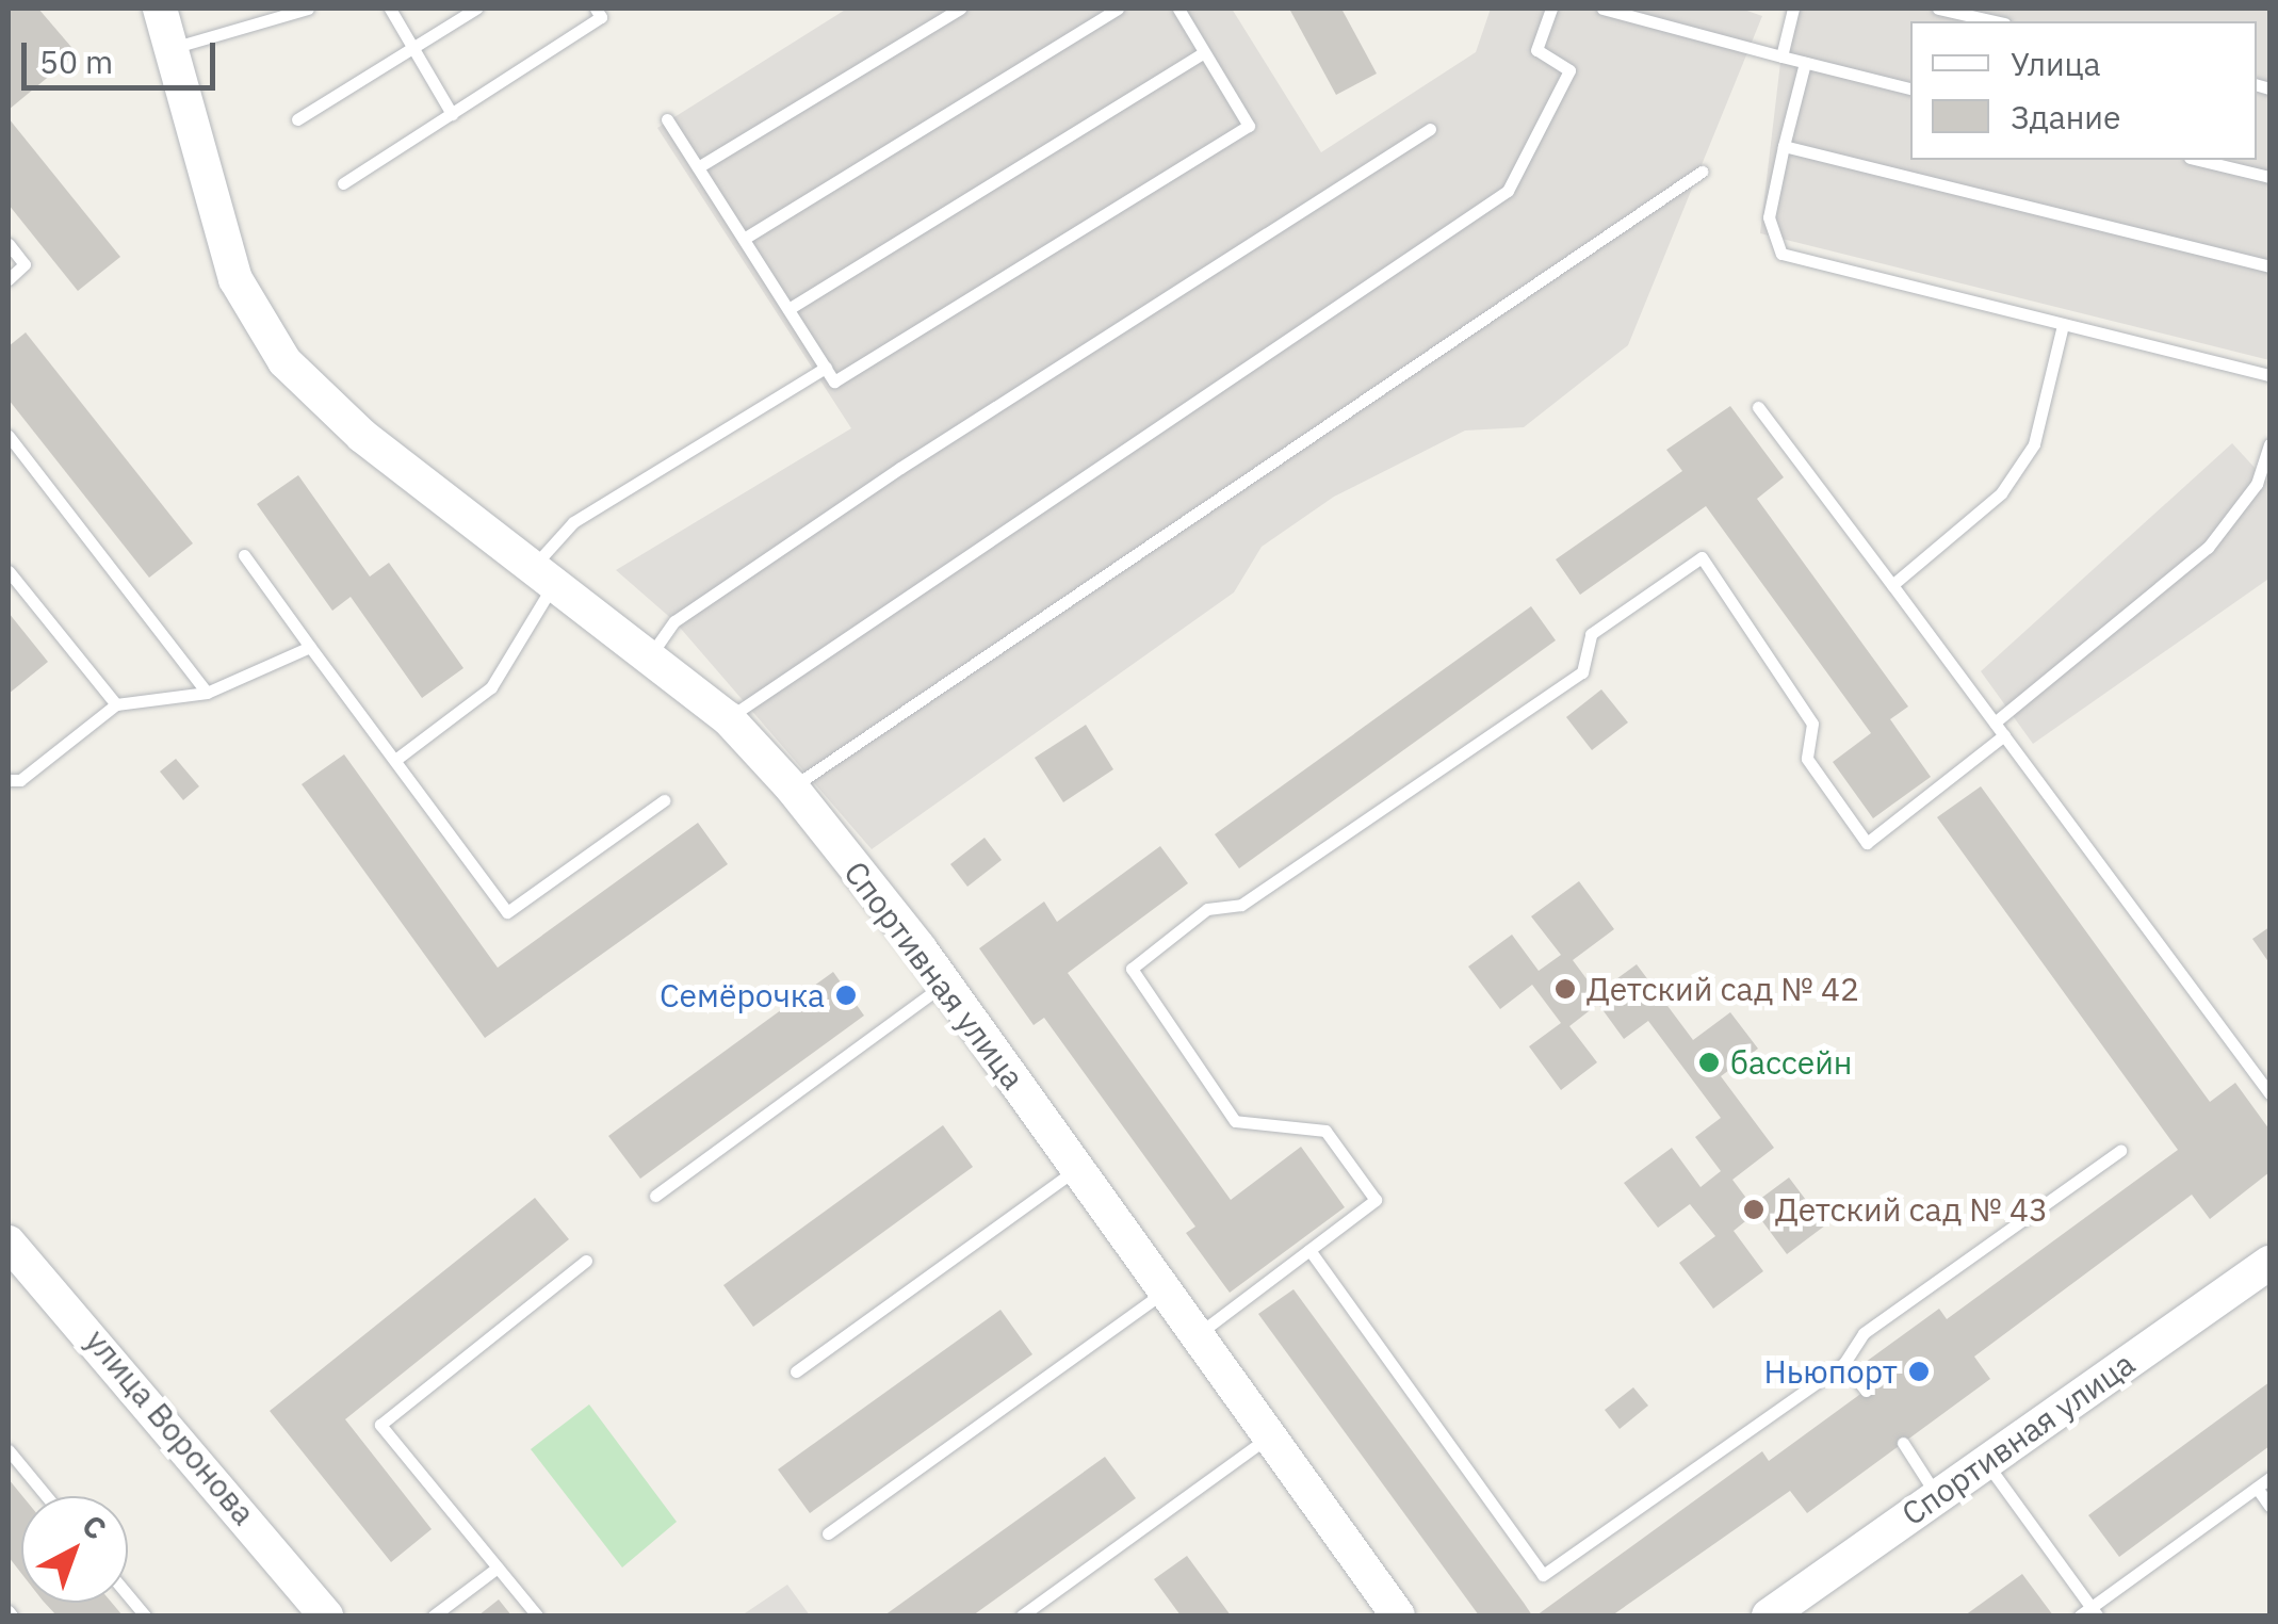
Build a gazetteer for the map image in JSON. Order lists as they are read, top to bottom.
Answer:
{
  "streets": {
    "street": ["Спортивная улица", "улица Воронова"]
  },
  "places": [
    "Детский сад № 42",
    "Семёрочка",
    "бассейн",
    "Детский сад № 43",
    "Ньюпорт"
  ],
  "legend": ["Улица", "Здание"],
  "scale_bar": "50 m",
  "north": "top right"
}
